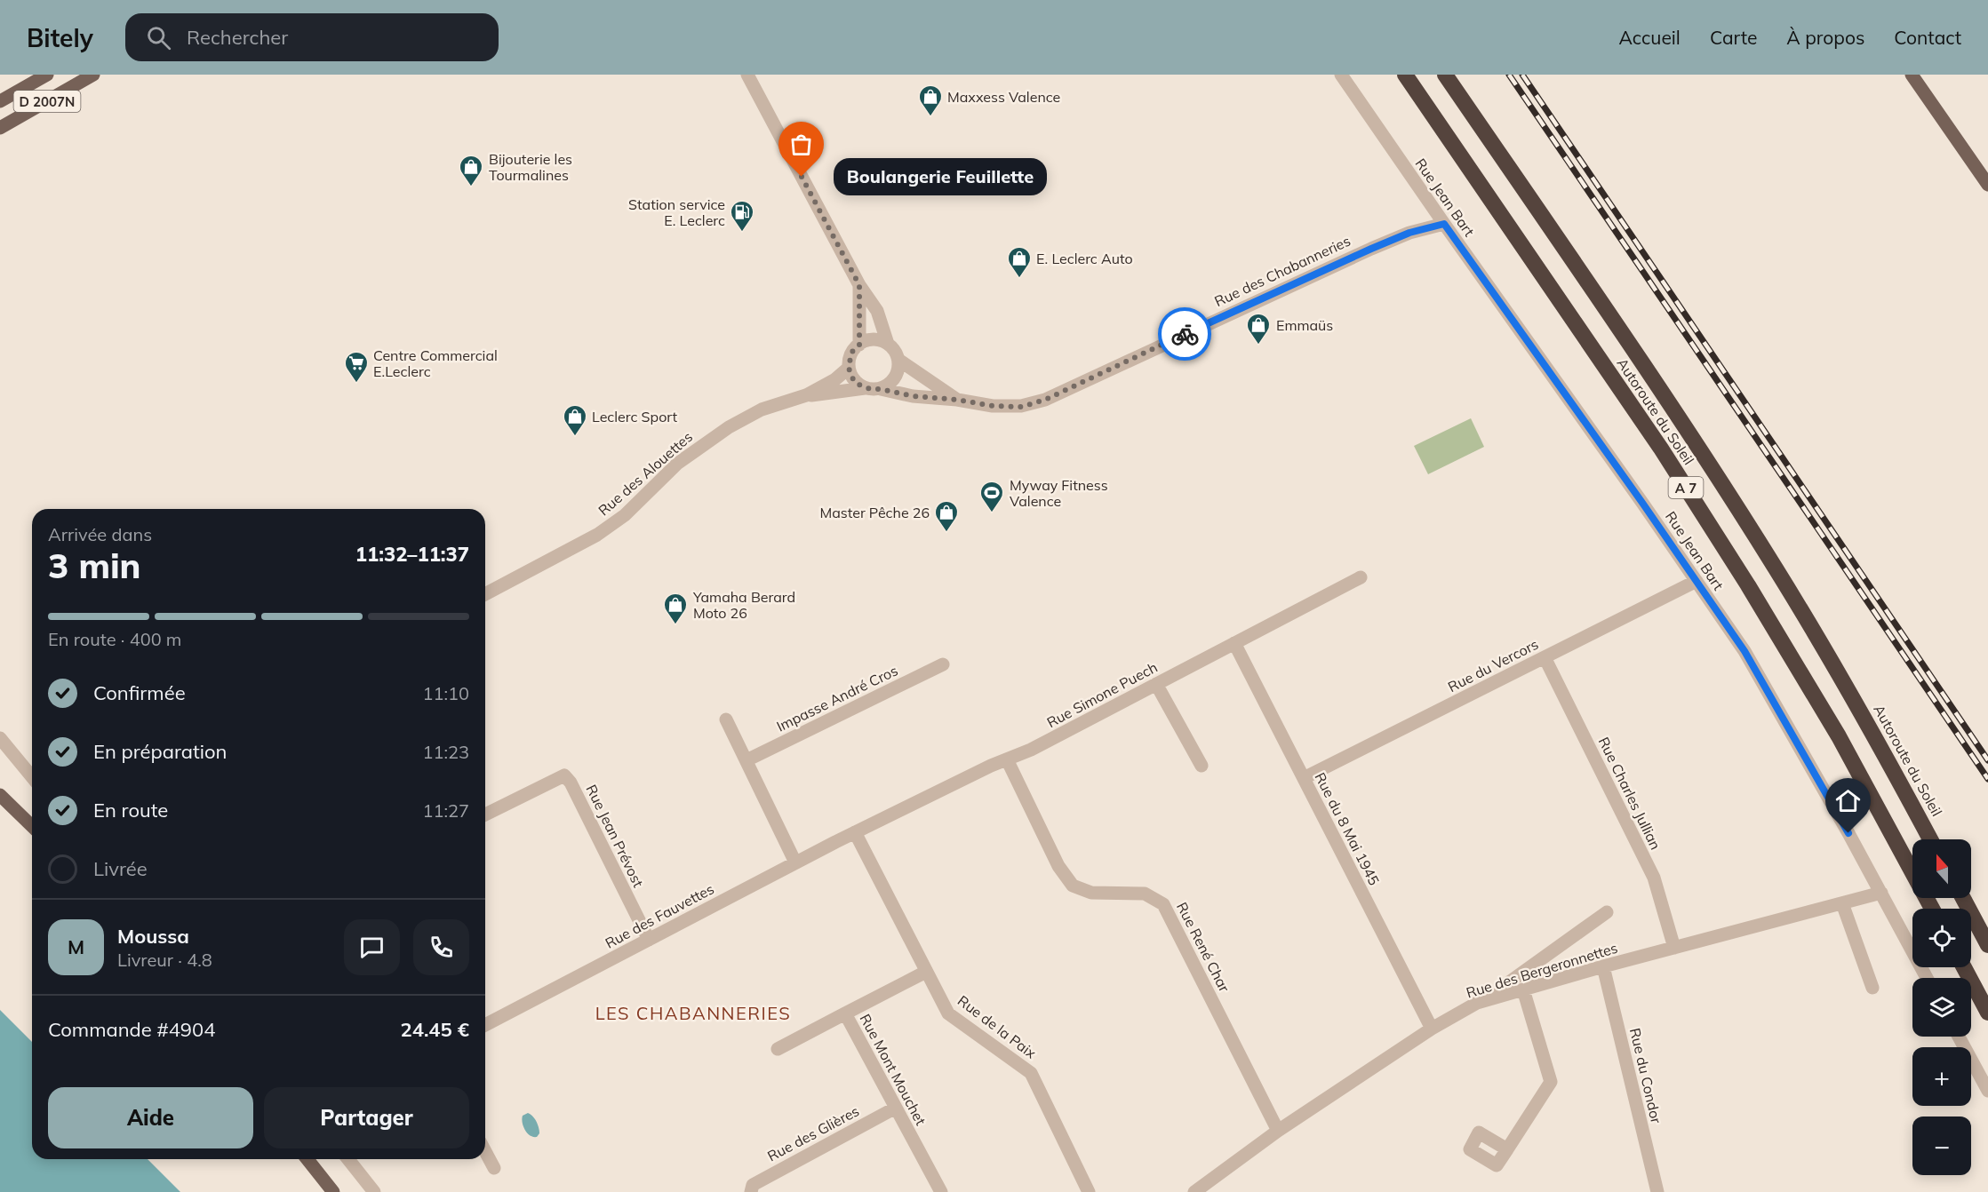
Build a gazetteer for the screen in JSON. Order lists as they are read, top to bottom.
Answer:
{
  "streets": {
    "highway": ["Autoroute du Soleil", "A 7"],
    "main road": ["D 2007N"],
    "street": [
      "Rue Jean Bart",
      "Rue des Chabanneries",
      "Rue des Alouettes",
      "Rue du Vercors",
      "Rue Simone Puech",
      "Impasse André Cros",
      "Rue Charles Jullian",
      "Rue du 8 Mai 1945",
      "Rue Jean Prévost",
      "Rue des Fauvettes",
      "Rue René Char",
      "Rue des Bergeronnettes",
      "Rue de la Paix",
      "Rue Mont Mouchet",
      "Rue du Condor",
      "Rue des Glières"
    ]
  },
  "crossings": [
    ["Rue Jean Bart", "Rue des Chabanneries"],
    ["Rue Jean Bart", "Rue du Vercors"],
    ["Rue Jean Bart", "Rue des Bergeronnettes"],
    ["Rue du Vercors", "Rue Charles Jullian"],
    ["Rue du Vercors", "Rue du 8 Mai 1945"],
    ["Rue Simone Puech", "Rue du 8 Mai 1945"],
    ["Rue Simone Puech", "Rue des Fauvettes"],
    ["Rue Simone Puech", "Rue René Char"],
    ["Rue Simone Puech", "Rue de la Paix"],
    ["Rue Charles Jullian", "Rue des Bergeronnettes"],
    ["Rue du 8 Mai 1945", "Rue des Bergeronnettes"],
    ["Rue Jean Prévost", "Rue des Fauvettes"],
    ["Rue des Fauvettes", "Rue de la Paix"],
    ["Rue René Char", "Rue des Bergeronnettes"],
    ["Rue des Bergeronnettes", "Rue du Condor"],
    ["Rue de la Paix", "Rue Mont Mouchet"],
    ["Rue Mont Mouchet", "Rue des Glières"]
  ],
  "districts": ["LES CHABANNERIES"],
  "places": {
    "shop": [
      "Maxxess Valence",
      "Bijouterie les Tourmalines",
      "E. Leclerc Auto",
      "Emmaüs",
      "Leclerc Sport",
      "Master Pêche 26",
      "Yamaha Berard Moto 26"
    ],
    "other": ["Boulangerie Feuillette"],
    "fuel station": ["Station service E. Leclerc"],
    "supermarket": ["Centre Commercial E.Leclerc"],
    "sports": ["Myway Fitness Valence"]
  },
  "north": "top",
  "page": {
    "header": "Bitely",
    "search": "Rechercher",
    "nav": [
      "Accueil",
      "Carte",
      "À propos",
      "Contact"
    ],
    "bubble": "Boulangerie Feuillette",
    "heading": ["3 min", "Arrivée dans", "11:32–11:37"],
    "panel": [
      "Moussa",
      "Livreur · 4.8",
      "Commande #4904",
      "24.45 €"
    ],
    "bar": "En route · 400 m",
    "list": [
      ["Confirmée", "11:10"],
      ["En préparation", "11:23"],
      ["En route", "11:27"],
      "Livrée"
    ],
    "map_buttons": ["+", "−"],
    "round": "M",
    "buttons": ["Aide", "Partager"]
  }
}
